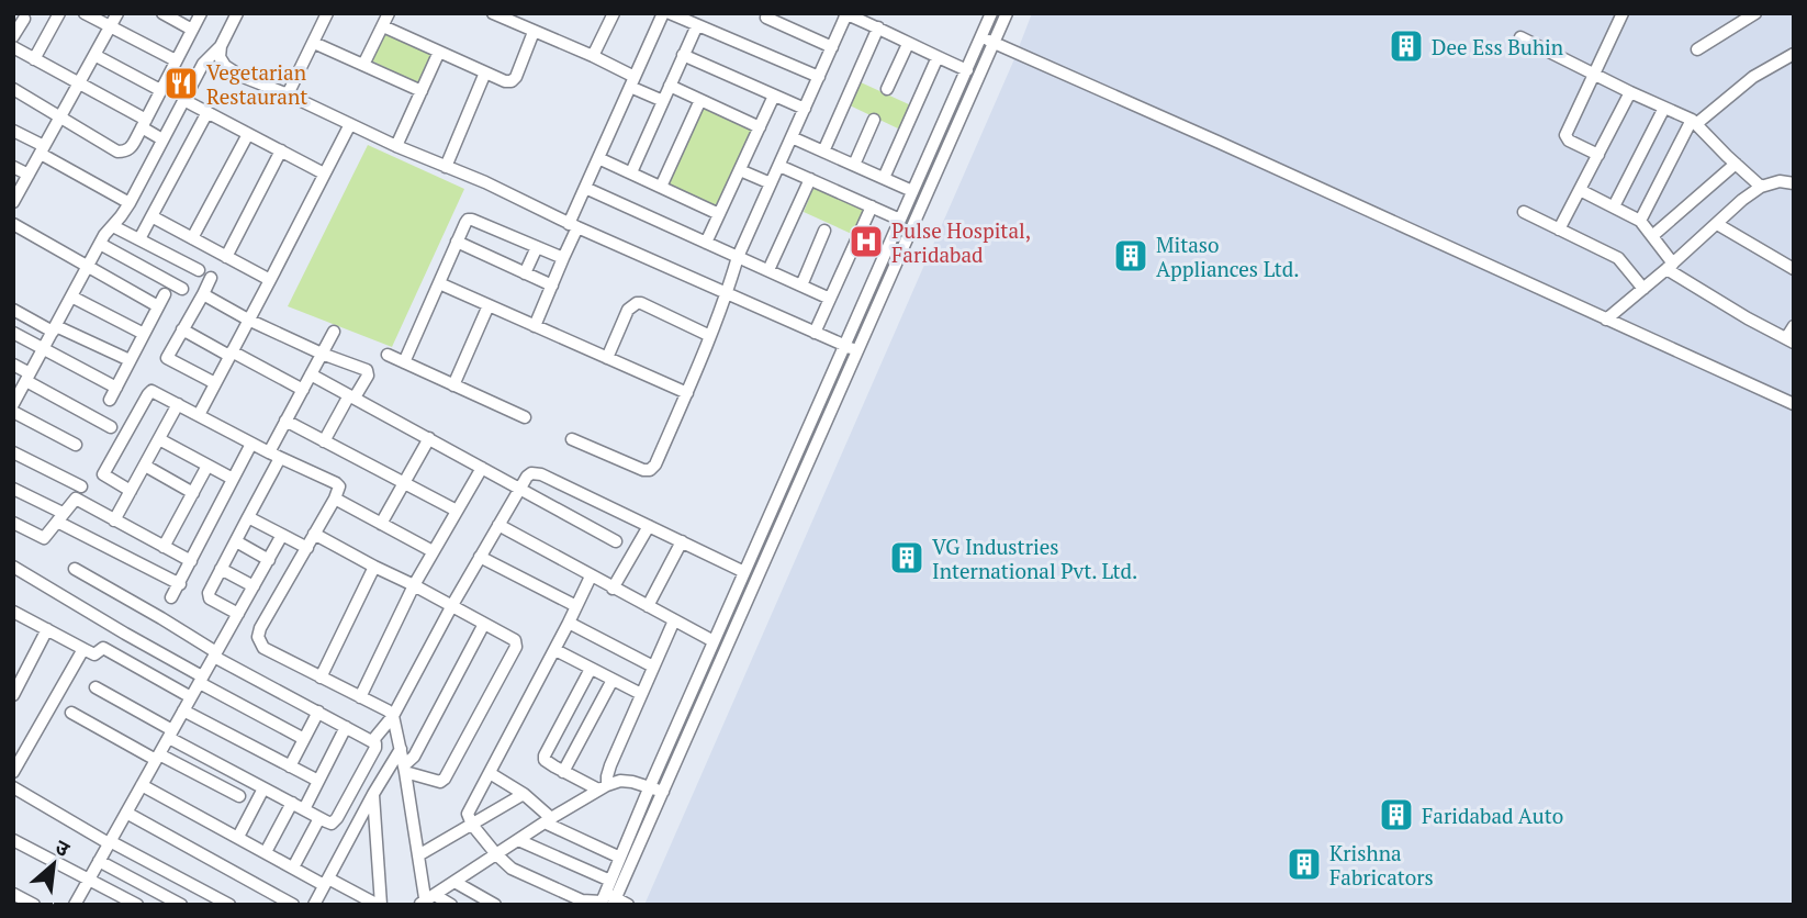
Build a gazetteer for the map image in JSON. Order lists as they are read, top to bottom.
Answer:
{
  "places": {
    "building": [
      "Dee Ess Buhin",
      "Mitaso Appliances Ltd.",
      "VG Industries International Pvt. Ltd.",
      "Faridabad Auto",
      "Krishna Fabricators"
    ],
    "restaurant": ["Vegetarian Restaurant"],
    "hospital": ["Pulse Hospital, Faridabad"]
  },
  "north": "top right"
}
